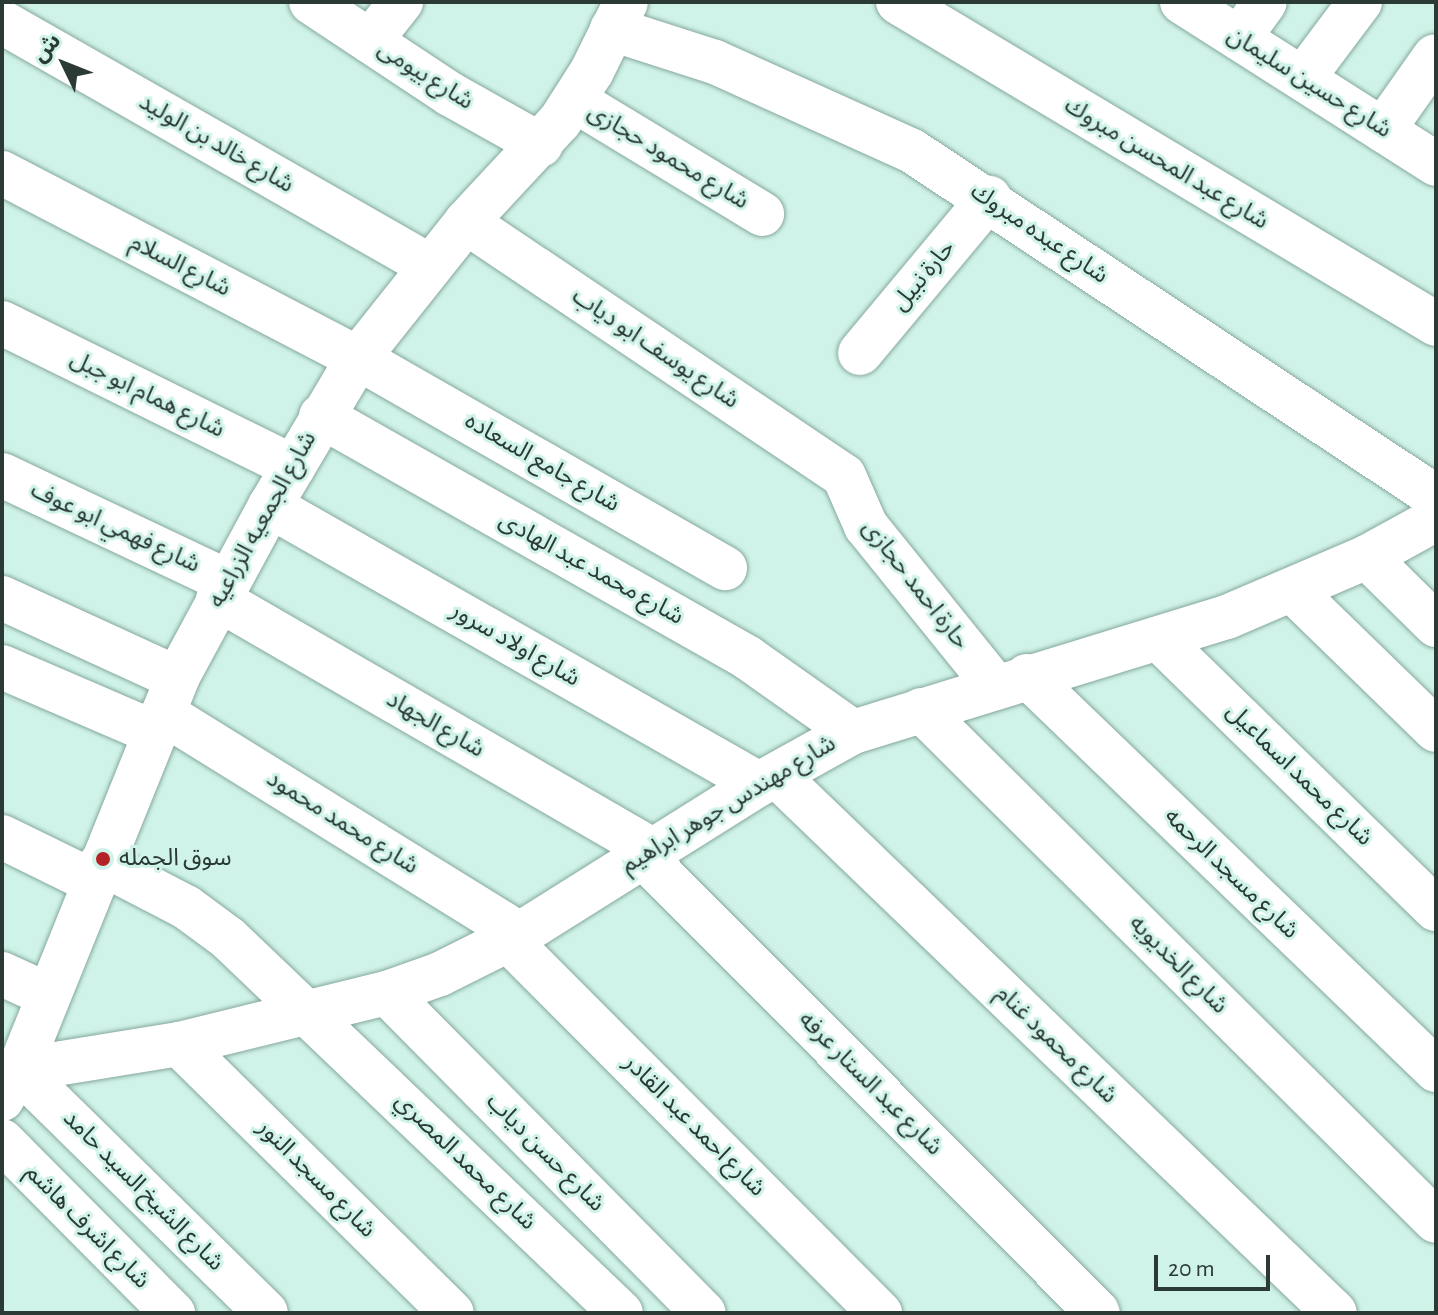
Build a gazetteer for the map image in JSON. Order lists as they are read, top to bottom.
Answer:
{
  "streets": {
    "street": [
      "شارع بيومى",
      "شارع حسين سليمان",
      "شارع خالد بن الوليد",
      "شارع محمود حجازى",
      "شارع عبد المحسن مبروك",
      "شارع عبده مبروك",
      "شارع السلام",
      "حارة نبيل",
      "شارع يوسف ابو دياب",
      "شارع همام ابو جبل",
      "شارع جامع السعاده",
      "شارع الجمعيه الزراعيه",
      "شارع فهمي ابو عوف",
      "شارع محمد عبد الهادى",
      "حارة احمد حجازى",
      "شارع اولاد سرور",
      "شارع الجهاد",
      "شارع محمد اسماعيل",
      "شارع مهندس جوهر ابراهيم",
      "شارع محمد محمود",
      "شارع مسجد الرحمه",
      "شارع الخديويه",
      "شارع محمود غنام",
      "شارع عبد الستار عرفه",
      "شارع احمد عبد القادر",
      "شارع حسن دياب",
      "شارع محمد المصري",
      "شارع مسجد النور",
      "شارع الشيخ السيد حامد",
      "شارع اشرف هاشم"
    ]
  },
  "crossings": [
    ["شارع بيومى", "شارع الجمعيه الزراعيه"],
    ["شارع خالد بن الوليد", "شارع الجمعيه الزراعيه"],
    ["شارع محمود حجازى", "شارع الجمعيه الزراعيه"],
    ["شارع عبده مبروك", "حارة نبيل"],
    ["شارع عبده مبروك", "شارع الجمعيه الزراعيه"],
    ["شارع السلام", "شارع جامع السعاده"],
    ["شارع السلام", "شارع الجمعيه الزراعيه"],
    ["شارع يوسف ابو دياب", "شارع الجمعيه الزراعيه"],
    ["شارع يوسف ابو دياب", "حارة احمد حجازى"],
    ["شارع همام ابو جبل", "شارع الجمعيه الزراعيه"],
    ["شارع جامع السعاده", "شارع الجمعيه الزراعيه"],
    ["شارع الجمعيه الزراعيه", "شارع فهمي ابو عوف"],
    ["شارع الجمعيه الزراعيه", "شارع محمد عبد الهادى"],
    ["شارع الجمعيه الزراعيه", "شارع اولاد سرور"],
    ["شارع الجمعيه الزراعيه", "شارع الجهاد"],
    ["شارع الجمعيه الزراعيه", "شارع مهندس جوهر ابراهيم"],
    ["شارع الجمعيه الزراعيه", "شارع محمد محمود"],
    ["شارع الجمعيه الزراعيه", "شارع محمد المصري"],
    ["شارع الجمعيه الزراعيه", "شارع الشيخ السيد حامد"],
    ["شارع فهمي ابو عوف", "شارع الجهاد"],
    ["شارع محمد عبد الهادى", "شارع مهندس جوهر ابراهيم"],
    ["حارة احمد حجازى", "شارع مهندس جوهر ابراهيم"],
    ["حارة احمد حجازى", "شارع مسجد الرحمه"],
    ["شارع اولاد سرور", "شارع مهندس جوهر ابراهيم"],
    ["شارع اولاد سرور", "شارع محمود غنام"],
    ["شارع الجهاد", "شارع مهندس جوهر ابراهيم"],
    ["شارع الجهاد", "شارع عبد الستار عرفه"],
    ["شارع محمد اسماعيل", "شارع مهندس جوهر ابراهيم"],
    ["شارع مهندس جوهر ابراهيم", "شارع محمد محمود"],
    ["شارع مهندس جوهر ابراهيم", "شارع مسجد الرحمه"],
    ["شارع مهندس جوهر ابراهيم", "شارع الخديويه"],
    ["شارع مهندس جوهر ابراهيم", "شارع محمود غنام"],
    ["شارع مهندس جوهر ابراهيم", "شارع عبد الستار عرفه"],
    ["شارع مهندس جوهر ابراهيم", "شارع احمد عبد القادر"],
    ["شارع مهندس جوهر ابراهيم", "شارع حسن دياب"],
    ["شارع مهندس جوهر ابراهيم", "شارع محمد المصري"],
    ["شارع مهندس جوهر ابراهيم", "شارع مسجد النور"],
    ["شارع مهندس جوهر ابراهيم", "شارع الشيخ السيد حامد"],
    ["شارع محمد محمود", "شارع احمد عبد القادر"]
  ],
  "places": ["سوق الجمله"],
  "scale_bar": "20 m",
  "north": "top left"
}
